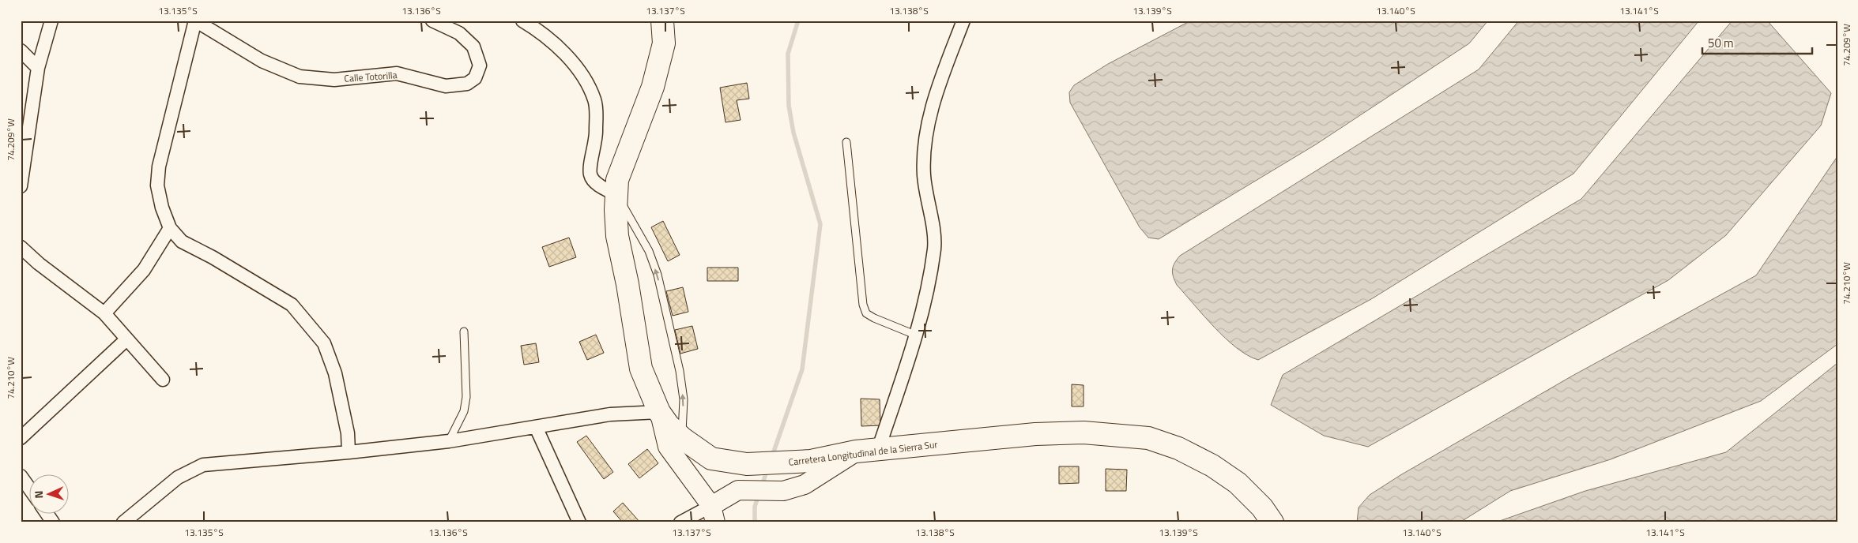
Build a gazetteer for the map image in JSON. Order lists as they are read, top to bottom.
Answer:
{
  "streets": {
    "highway": ["Carretera Longitudinal de la Sierra Sur"],
    "street": ["Calle Totorilla"]
  },
  "scale_bar": "50 m",
  "north": "left",
  "coordinates": [
    "13.135°S",
    "13.136°S",
    "13.137°S",
    "13.138°S",
    "13.139°S",
    "13.140°S",
    "13.141°S",
    "74.209°W",
    "74.210°W"
  ]
}
